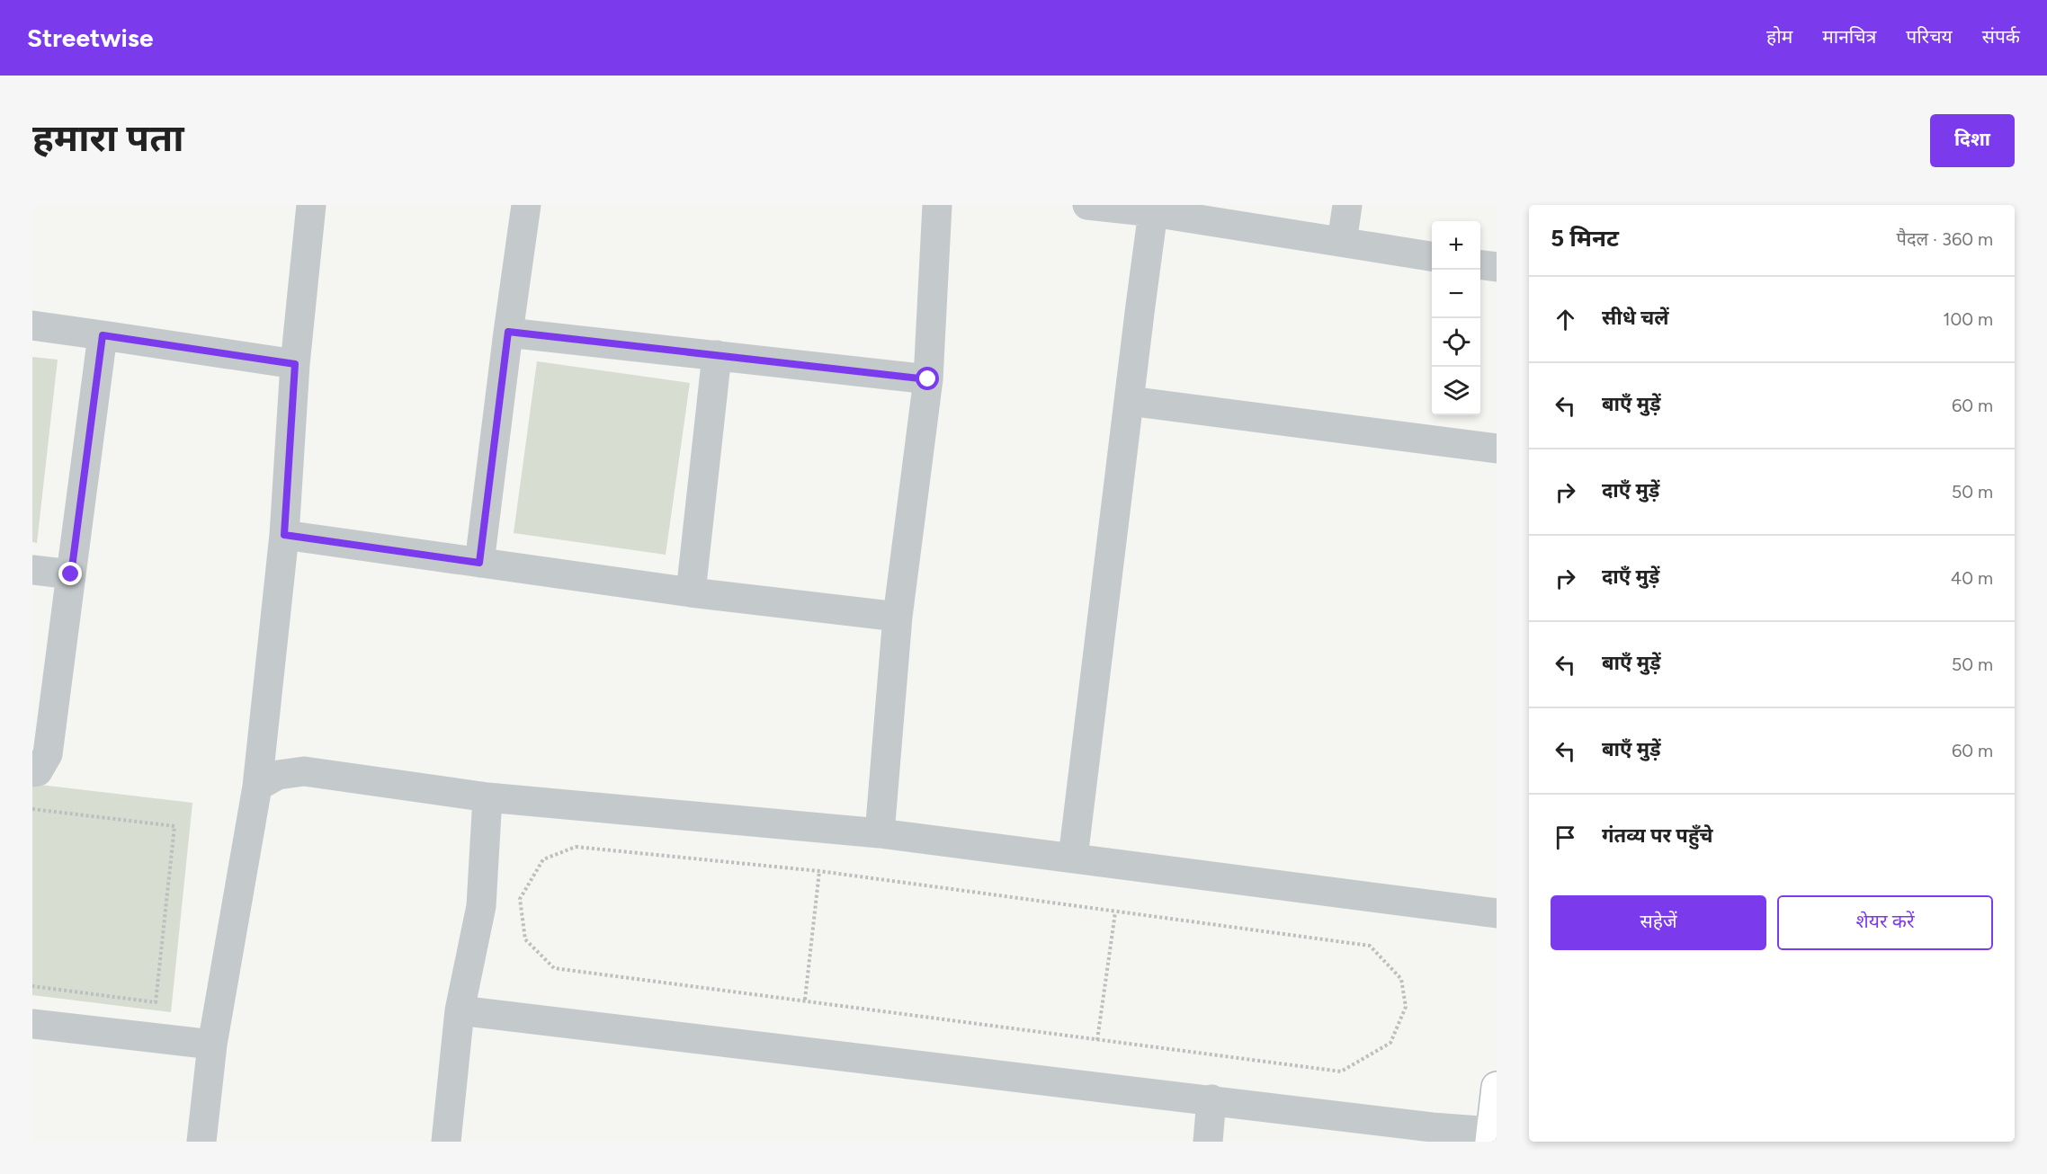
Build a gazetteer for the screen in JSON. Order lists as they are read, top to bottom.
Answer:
{
  "page": {
    "header": "Streetwise",
    "nav": [
      "होम",
      "मानचित्र",
      "परिचय",
      "संपर्क"
    ],
    "buttons": [
      "दिशा",
      ["सहेजें", "शेयर करें"]
    ],
    "title": "हमारा पता",
    "heading": ["5 मिनट", "पैदल · 360 m"],
    "map_buttons": ["+", "−"],
    "list": [
      ["सीधे चलें", "100 m"],
      ["बाएँ मुड़ें", "60 m"],
      ["दाएँ मुड़ें", "50 m"],
      ["दाएँ मुड़ें", "40 m"],
      ["बाएँ मुड़ें", "50 m"],
      ["बाएँ मुड़ें", "60 m"],
      "गंतव्य पर पहुँचे"
    ]
  }
}
